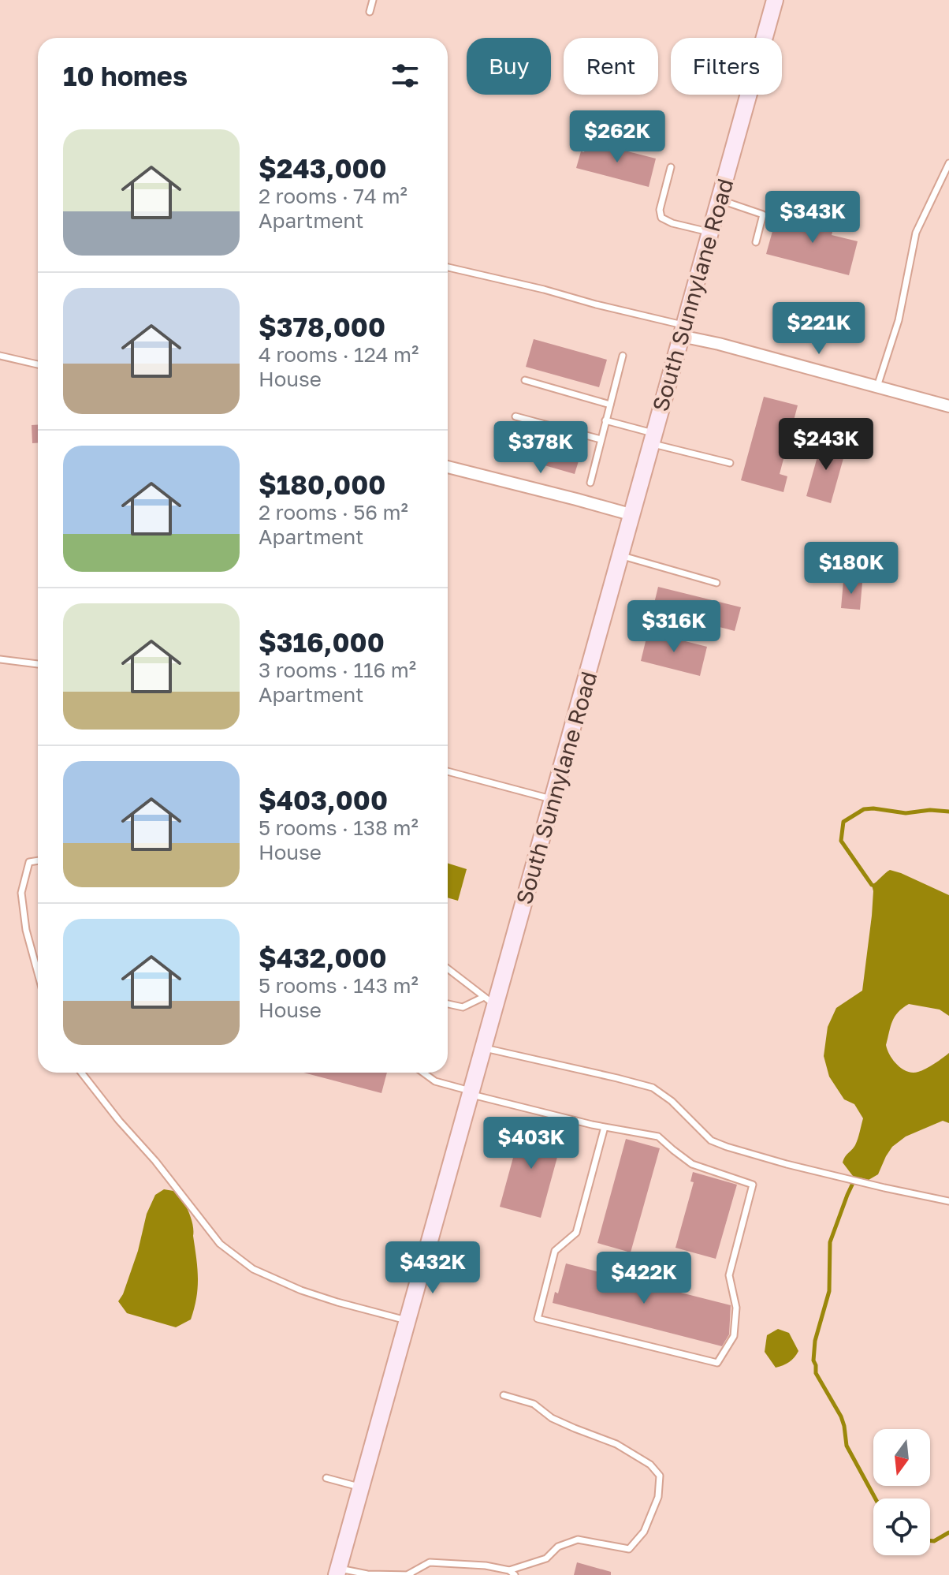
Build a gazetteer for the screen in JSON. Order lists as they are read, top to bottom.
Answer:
{
  "streets": {
    "street": ["South Sunnylane Road"]
  },
  "north": "bottom",
  "page": {
    "chip": ["Buy", "Rent", "Filters"],
    "heading": "10 homes",
    "price": [
      "$262K",
      "$343K",
      "$221K",
      "$243K",
      "$378K",
      "$180K",
      "$316K",
      "$403K",
      "$432K",
      "$422K"
    ],
    "list": [
      {
        "name": "$243,000",
        "note": "2 rooms · 74 m² · Apartment"
      },
      {
        "name": "$378,000",
        "note": "4 rooms · 124 m² · House"
      },
      {
        "name": "$180,000",
        "note": "2 rooms · 56 m² · Apartment"
      },
      {
        "name": "$316,000",
        "note": "3 rooms · 116 m² · Apartment"
      },
      {
        "name": "$403,000",
        "note": "5 rooms · 138 m² · House"
      },
      {
        "name": "$432,000",
        "note": "5 rooms · 143 m² · House"
      }
    ]
  }
}
